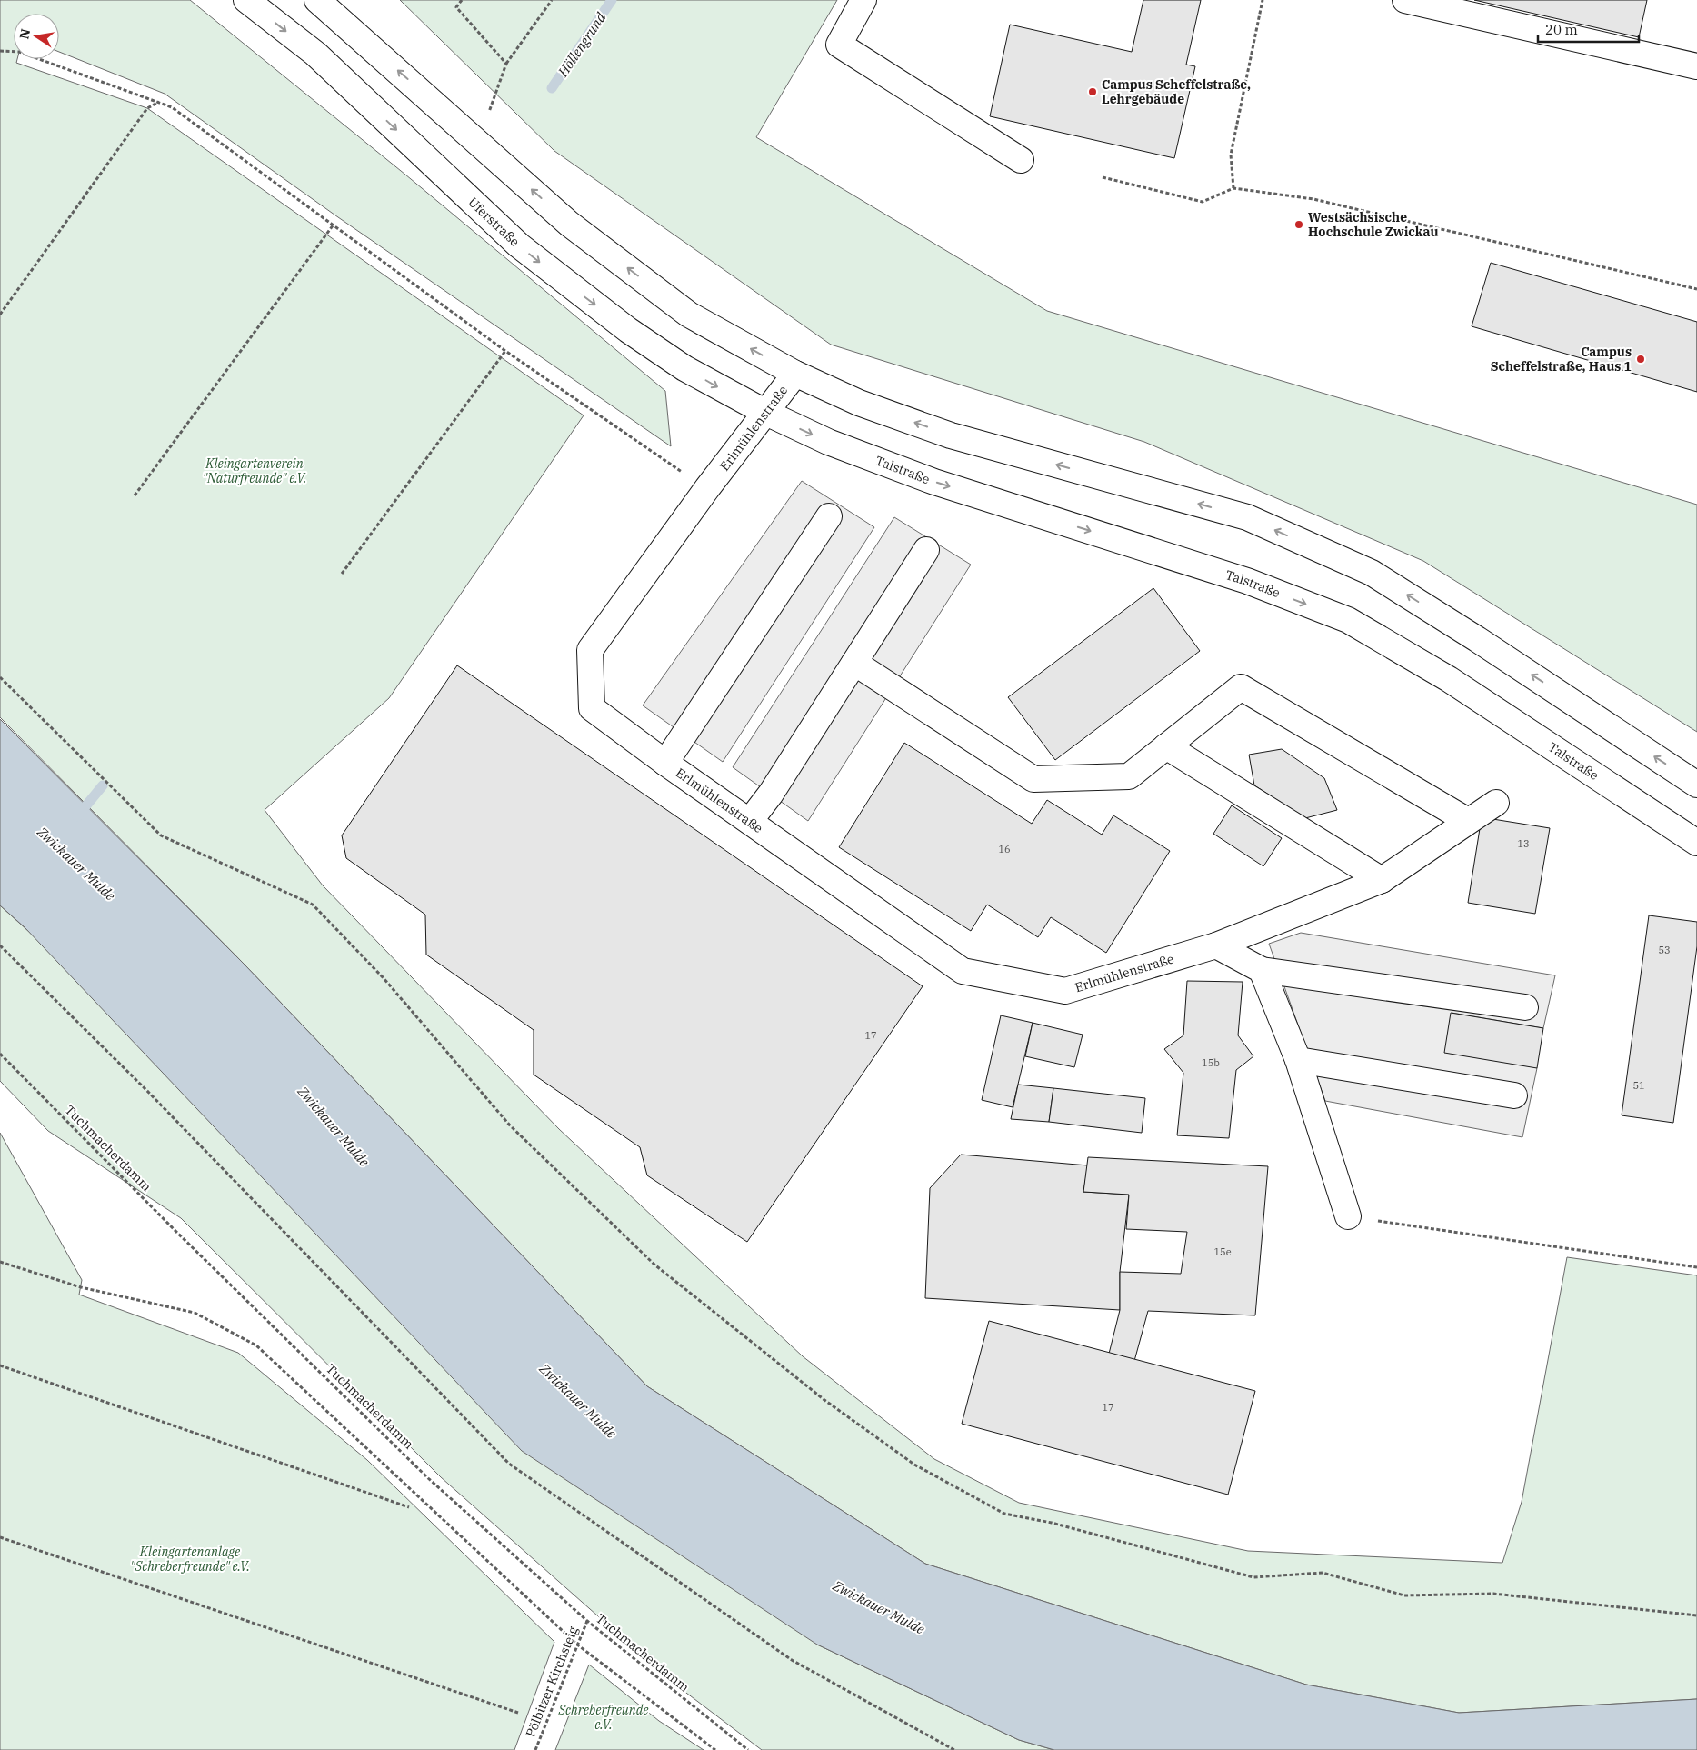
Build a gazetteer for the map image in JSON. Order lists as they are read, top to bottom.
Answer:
{
  "streets": {
    "main road": ["Uferstraße", "Erlmühlenstraße", "Talstraße"],
    "path": ["Tuchmacherdamm", "Pölbitzer Kirchsteig"]
  },
  "crossings": [
    ["Uferstraße", "Erlmühlenstraße"],
    ["Uferstraße", "Talstraße"],
    ["Erlmühlenstraße", "Talstraße"],
    ["Tuchmacherdamm", "Pölbitzer Kirchsteig"]
  ],
  "water": ["Höllengrund", "Zwickauer Mulde"],
  "parks": ["Kleingartenverein \"Naturfreunde\" e.V.", "Kleingartenanlage \"Schreberfreunde\" e.V.", "Schreberfreunde e.V."],
  "places": ["Campus Scheffelstraße, Lehrgebäude", "Westsächsische Hochschule Zwickau", "Campus Scheffelstraße, Haus 1"],
  "house_numbers": [
    "13",
    "16",
    "53",
    "17",
    "15b",
    "51",
    "15e",
    "17"
  ],
  "scale_bar": "20 m",
  "north": "left"
}
